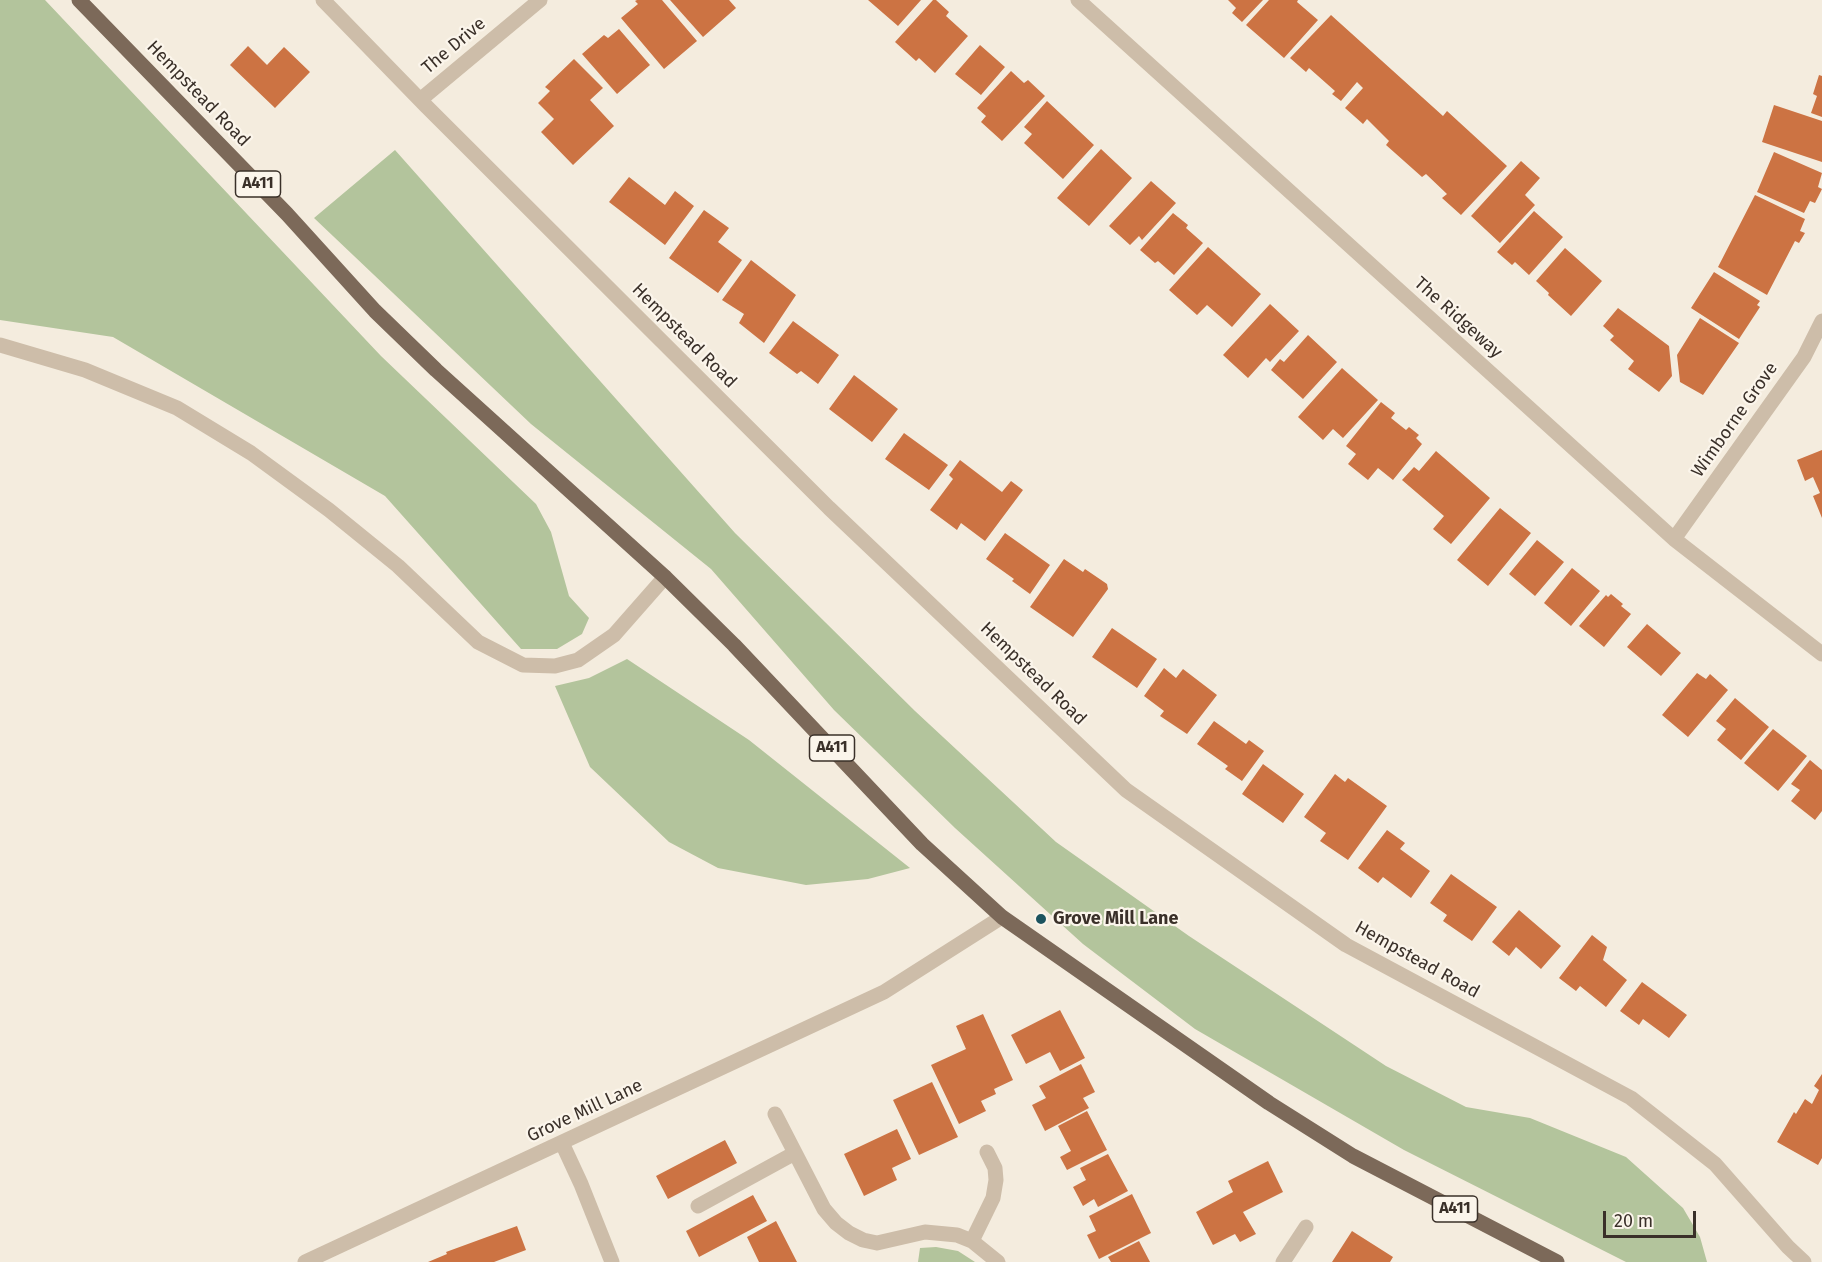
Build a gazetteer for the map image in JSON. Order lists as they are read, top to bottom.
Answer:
{
  "streets": {
    "main road": ["Hempstead Road", "A411"],
    "street": [
      "The Drive",
      "The Ridgeway",
      "Wimborne Grove",
      "Grove Mill Lane"
    ]
  },
  "crossings": [
    ["The Drive", "Hempstead Road"],
    ["Hempstead Road", "Grove Mill Lane"],
    ["The Ridgeway", "Wimborne Grove"]
  ],
  "places": ["Grove Mill Lane"],
  "scale_bar": "20 m"
}
